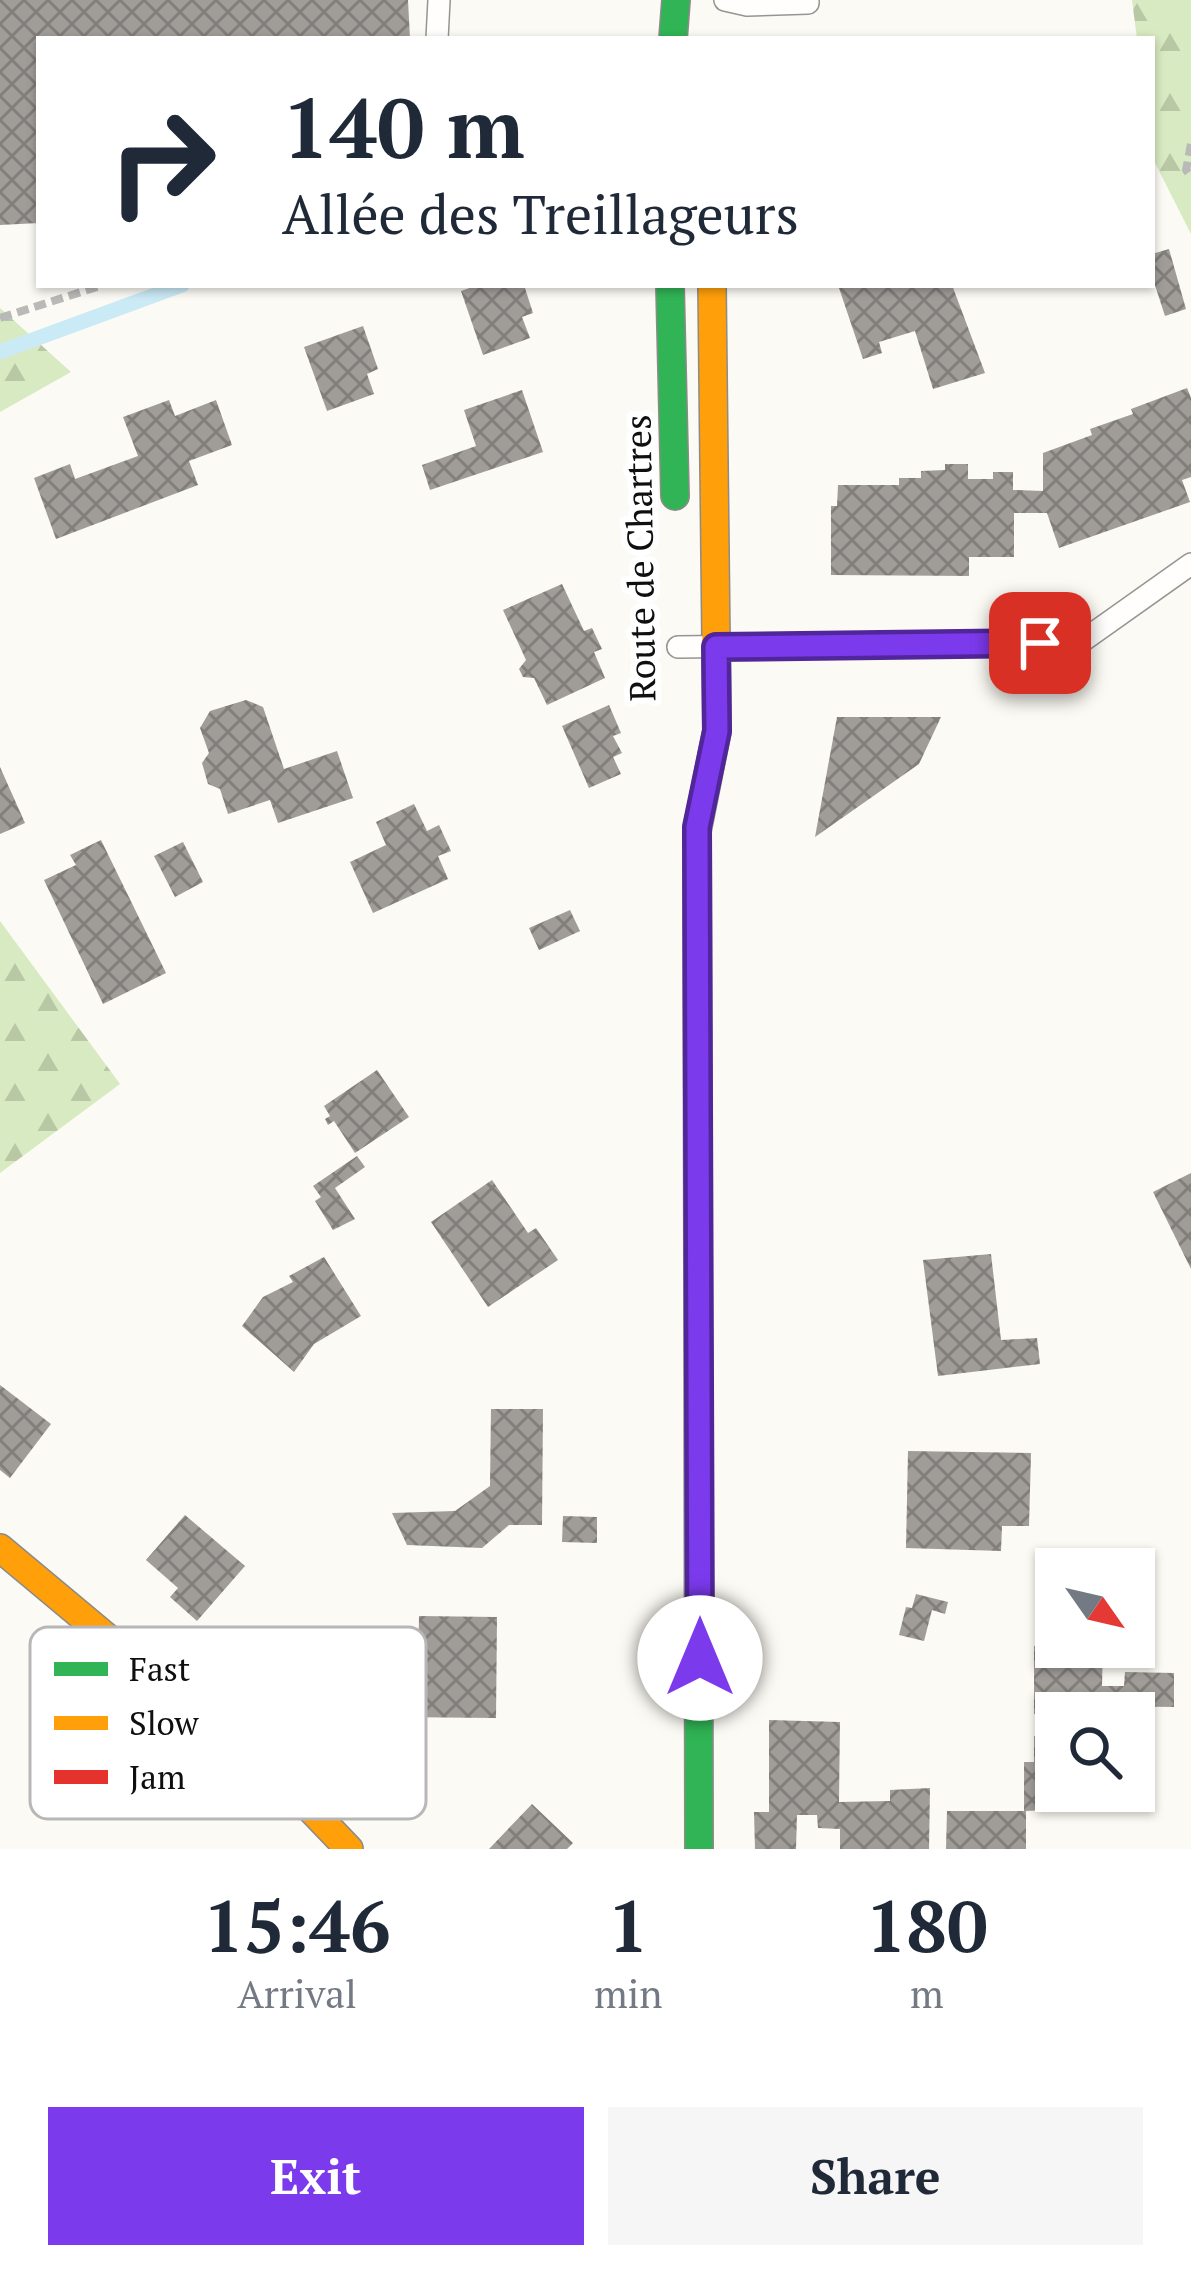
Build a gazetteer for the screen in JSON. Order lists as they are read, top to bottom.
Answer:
{
  "streets": {
    "main road": ["Route de Chartres"]
  },
  "legend": ["Fast", "Slow", "Jam"],
  "north": "bottom right",
  "page": {
    "turn": ["140 m", "Allée des Treillageurs"],
    "eta": [
      "15:46",
      "Arrival",
      "1",
      "min",
      "180",
      "m"
    ],
    "buttons": ["Exit", "Share"]
  }
}
